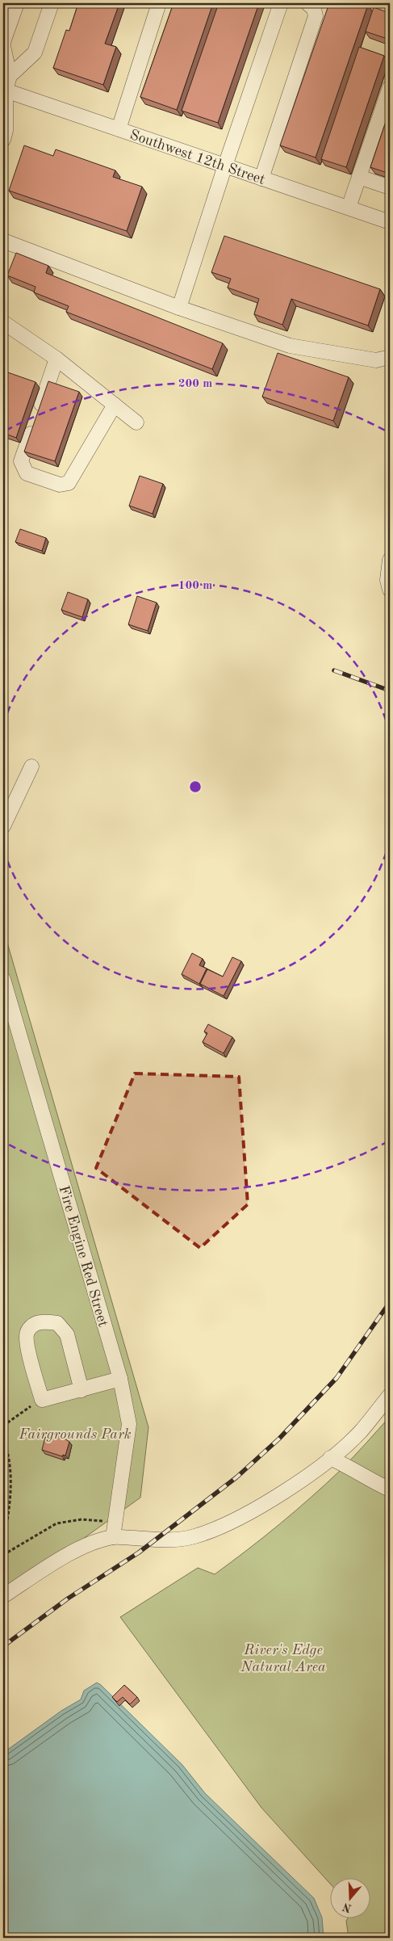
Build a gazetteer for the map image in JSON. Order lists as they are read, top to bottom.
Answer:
{
  "streets": {
    "street": ["Southwest 12th Street", "Fire Engine Red Street"]
  },
  "parks": ["Fairgrounds Park", "River's Edge Natural Area"],
  "north": "bottom",
  "rings": ["200 m", "100 m"]
}
